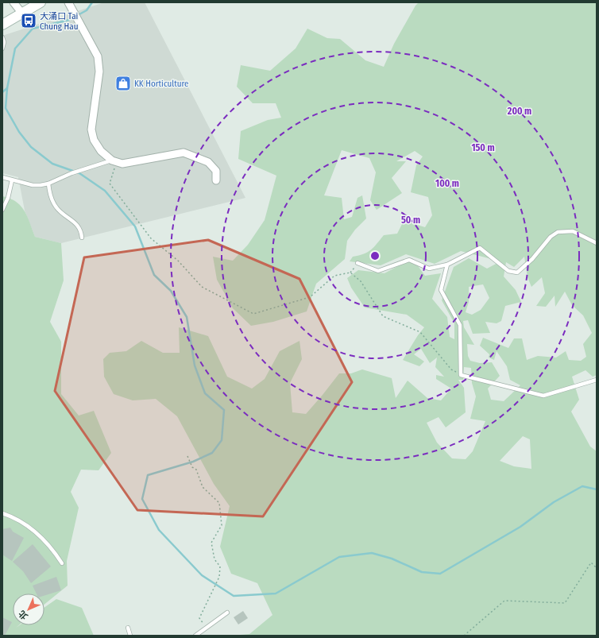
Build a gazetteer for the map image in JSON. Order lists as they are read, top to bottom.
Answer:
{
  "places": {
    "bus stop": ["大涌口 Tai Chung Hau"],
    "shop": ["KK Horticulture"]
  },
  "north": "bottom left",
  "rings": [
    "200 m",
    "150 m",
    "100 m",
    "50 m"
  ]
}
